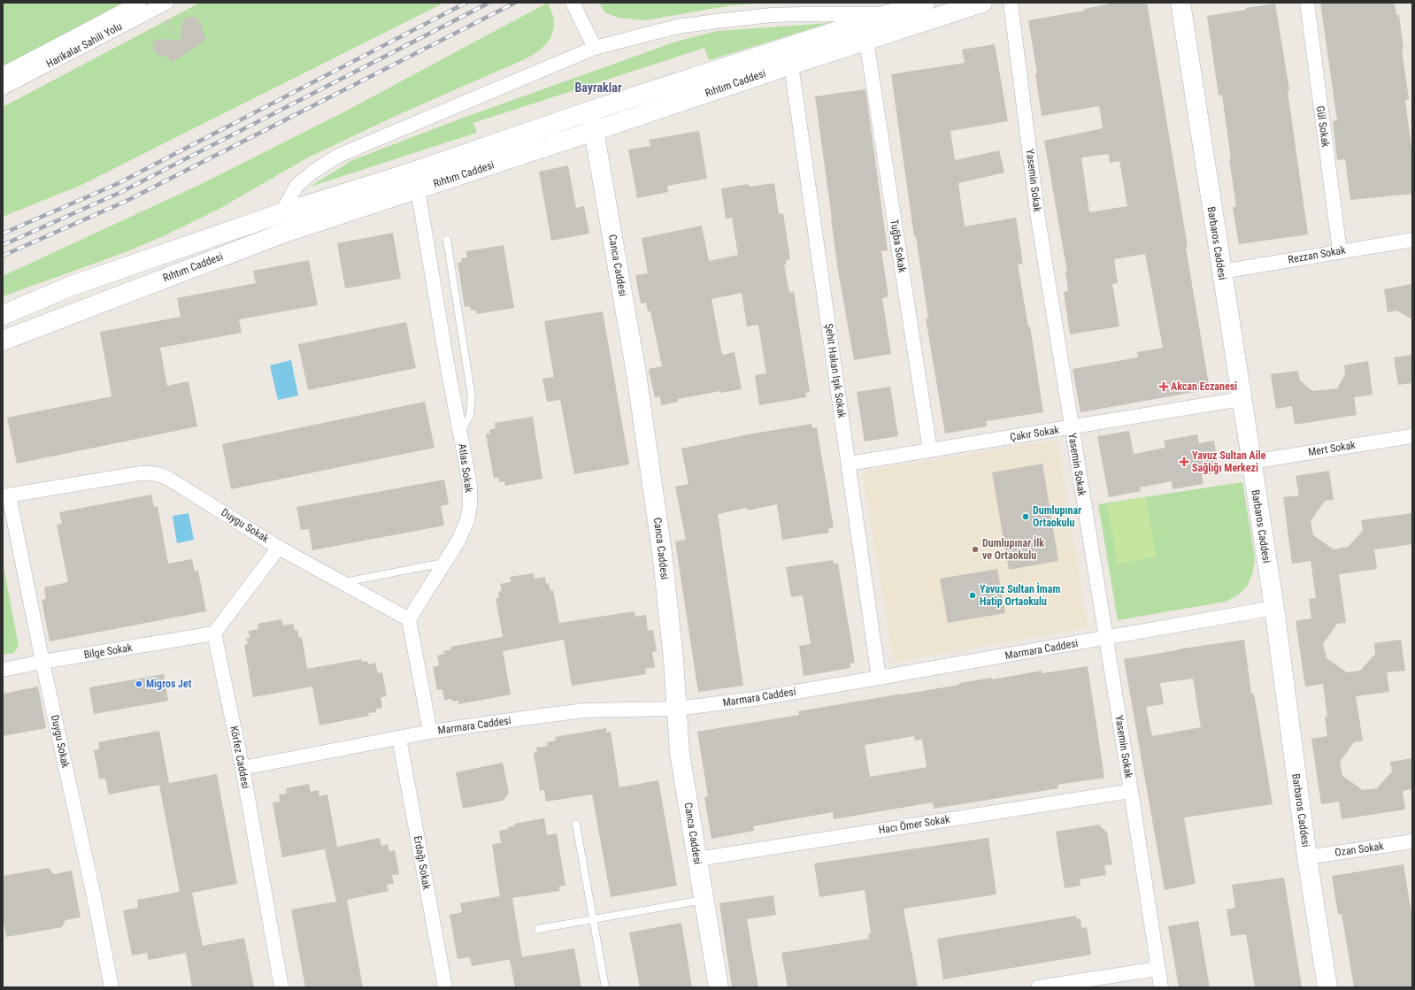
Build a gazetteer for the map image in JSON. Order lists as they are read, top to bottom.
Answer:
{
  "streets": {
    "main road": ["Rıhtım Caddesi", "Barbaros Caddesi", "Canca Caddesi"],
    "street": [
      "Harikalar Sahili Yolu",
      "Gül Sokak",
      "Yasemin Sokak",
      "Tuğba Sokak",
      "Rezzan Sokak",
      "Şehit Hakan Işık Sokak",
      "Çakır Sokak",
      "Mert Sokak",
      "Atlas Sokak",
      "Duygu Sokak",
      "Marmara Caddesi",
      "Bilge Sokak",
      "Körfez Caddesi",
      "Hacı Ömer Sokak",
      "Ozan Sokak",
      "Erdağı Sokak"
    ]
  },
  "crossings": [
    ["Rıhtım Caddesi", "Tuğba Sokak"],
    ["Rıhtım Caddesi", "Canca Caddesi"],
    ["Rıhtım Caddesi", "Şehit Hakan Işık Sokak"],
    ["Rıhtım Caddesi", "Atlas Sokak"],
    ["Gül Sokak", "Rezzan Sokak"],
    ["Yasemin Sokak", "Çakır Sokak"],
    ["Yasemin Sokak", "Marmara Caddesi"],
    ["Yasemin Sokak", "Hacı Ömer Sokak"],
    ["Barbaros Caddesi", "Rezzan Sokak"],
    ["Barbaros Caddesi", "Çakır Sokak"],
    ["Barbaros Caddesi", "Mert Sokak"],
    ["Barbaros Caddesi", "Marmara Caddesi"],
    ["Barbaros Caddesi", "Ozan Sokak"],
    ["Tuğba Sokak", "Çakır Sokak"],
    ["Canca Caddesi", "Marmara Caddesi"],
    ["Canca Caddesi", "Hacı Ömer Sokak"],
    ["Şehit Hakan Işık Sokak", "Çakır Sokak"],
    ["Şehit Hakan Işık Sokak", "Marmara Caddesi"],
    ["Atlas Sokak", "Duygu Sokak"],
    ["Duygu Sokak", "Bilge Sokak"],
    ["Marmara Caddesi", "Körfez Caddesi"],
    ["Marmara Caddesi", "Erdağı Sokak"],
    ["Bilge Sokak", "Körfez Caddesi"]
  ],
  "districts": ["Bayraklar"],
  "places": {
    "health": ["Akcan Eczanesi", "Yavuz Sultan Aile Sağlığı Merkezi"],
    "other": [
      "Dumlupınar Ortaokulu",
      "Dumlupınar İlk ve Ortaokulu",
      "Yavuz Sultan İmam Hatip Ortaokulu",
      "Migros Jet"
    ]
  }
}
